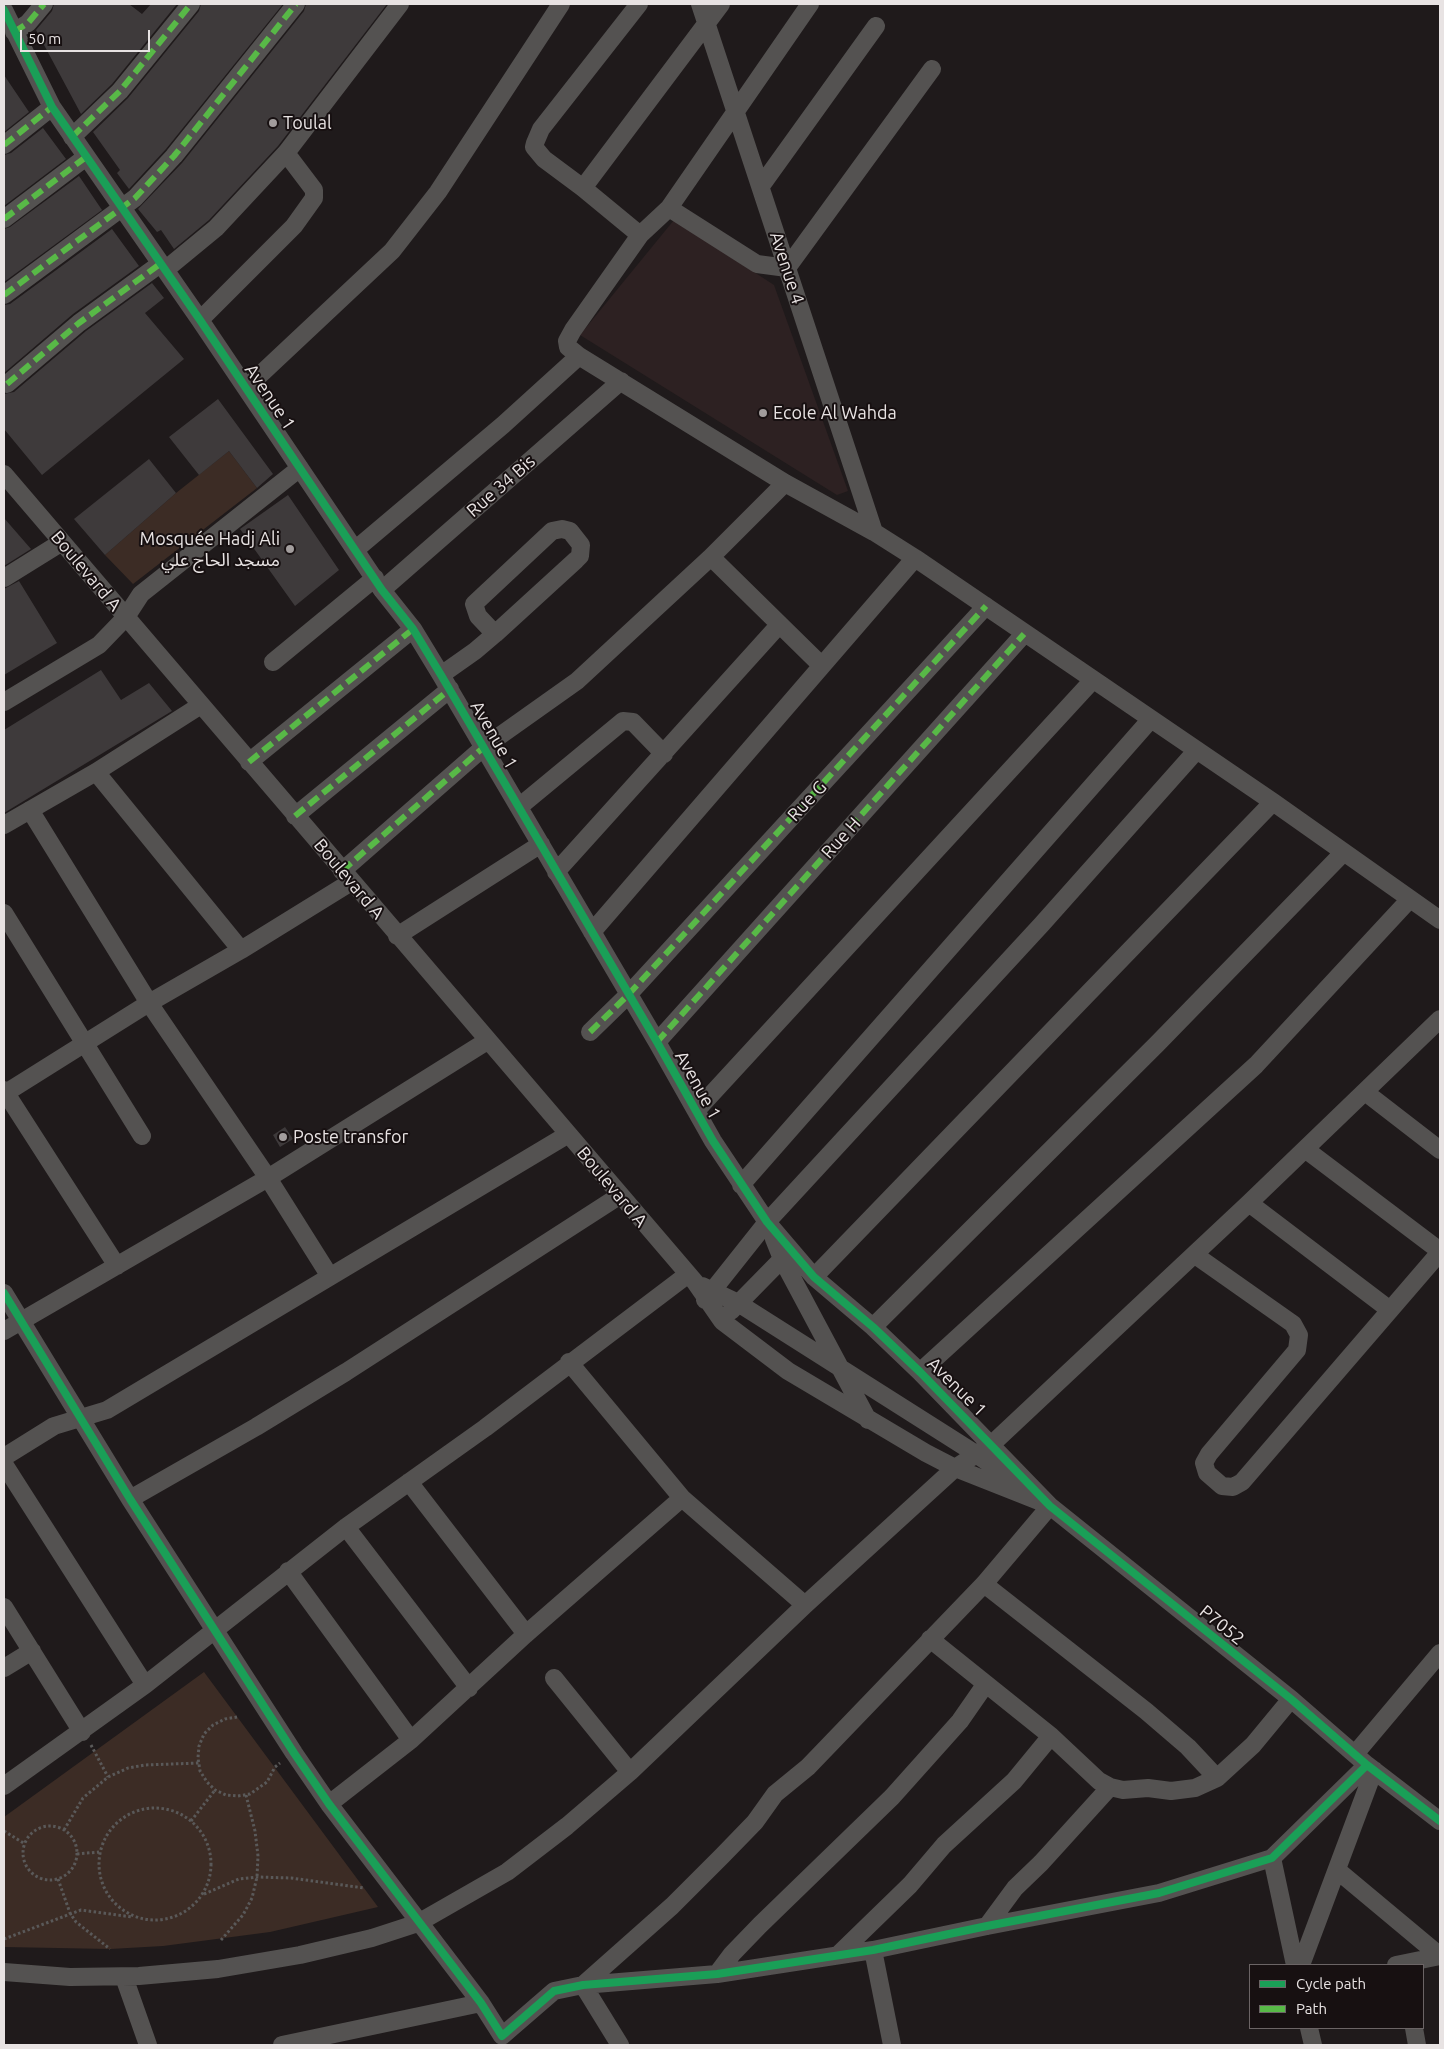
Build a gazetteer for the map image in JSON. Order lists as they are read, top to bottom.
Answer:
{
  "streets": {
    "street": [
      "Avenue 4",
      "Avenue 1",
      "Rue 34 Bis",
      "Boulevard A",
      "Rue G",
      "Rue H",
      "P7052"
    ]
  },
  "crossings": [
    ["Avenue 1", "Rue 34 Bis"],
    ["Avenue 1", "Rue G"],
    ["Avenue 1", "Rue H"],
    ["Avenue 1", "P7052"],
    ["Boulevard A", "P7052"]
  ],
  "places": [
    "Toulal",
    "Ecole Al Wahda",
    "Mosquée Hadj Ali مسجد الحاج علي",
    "Poste transfor"
  ],
  "legend": ["Cycle path", "Path"],
  "scale_bar": "50 m"
}
